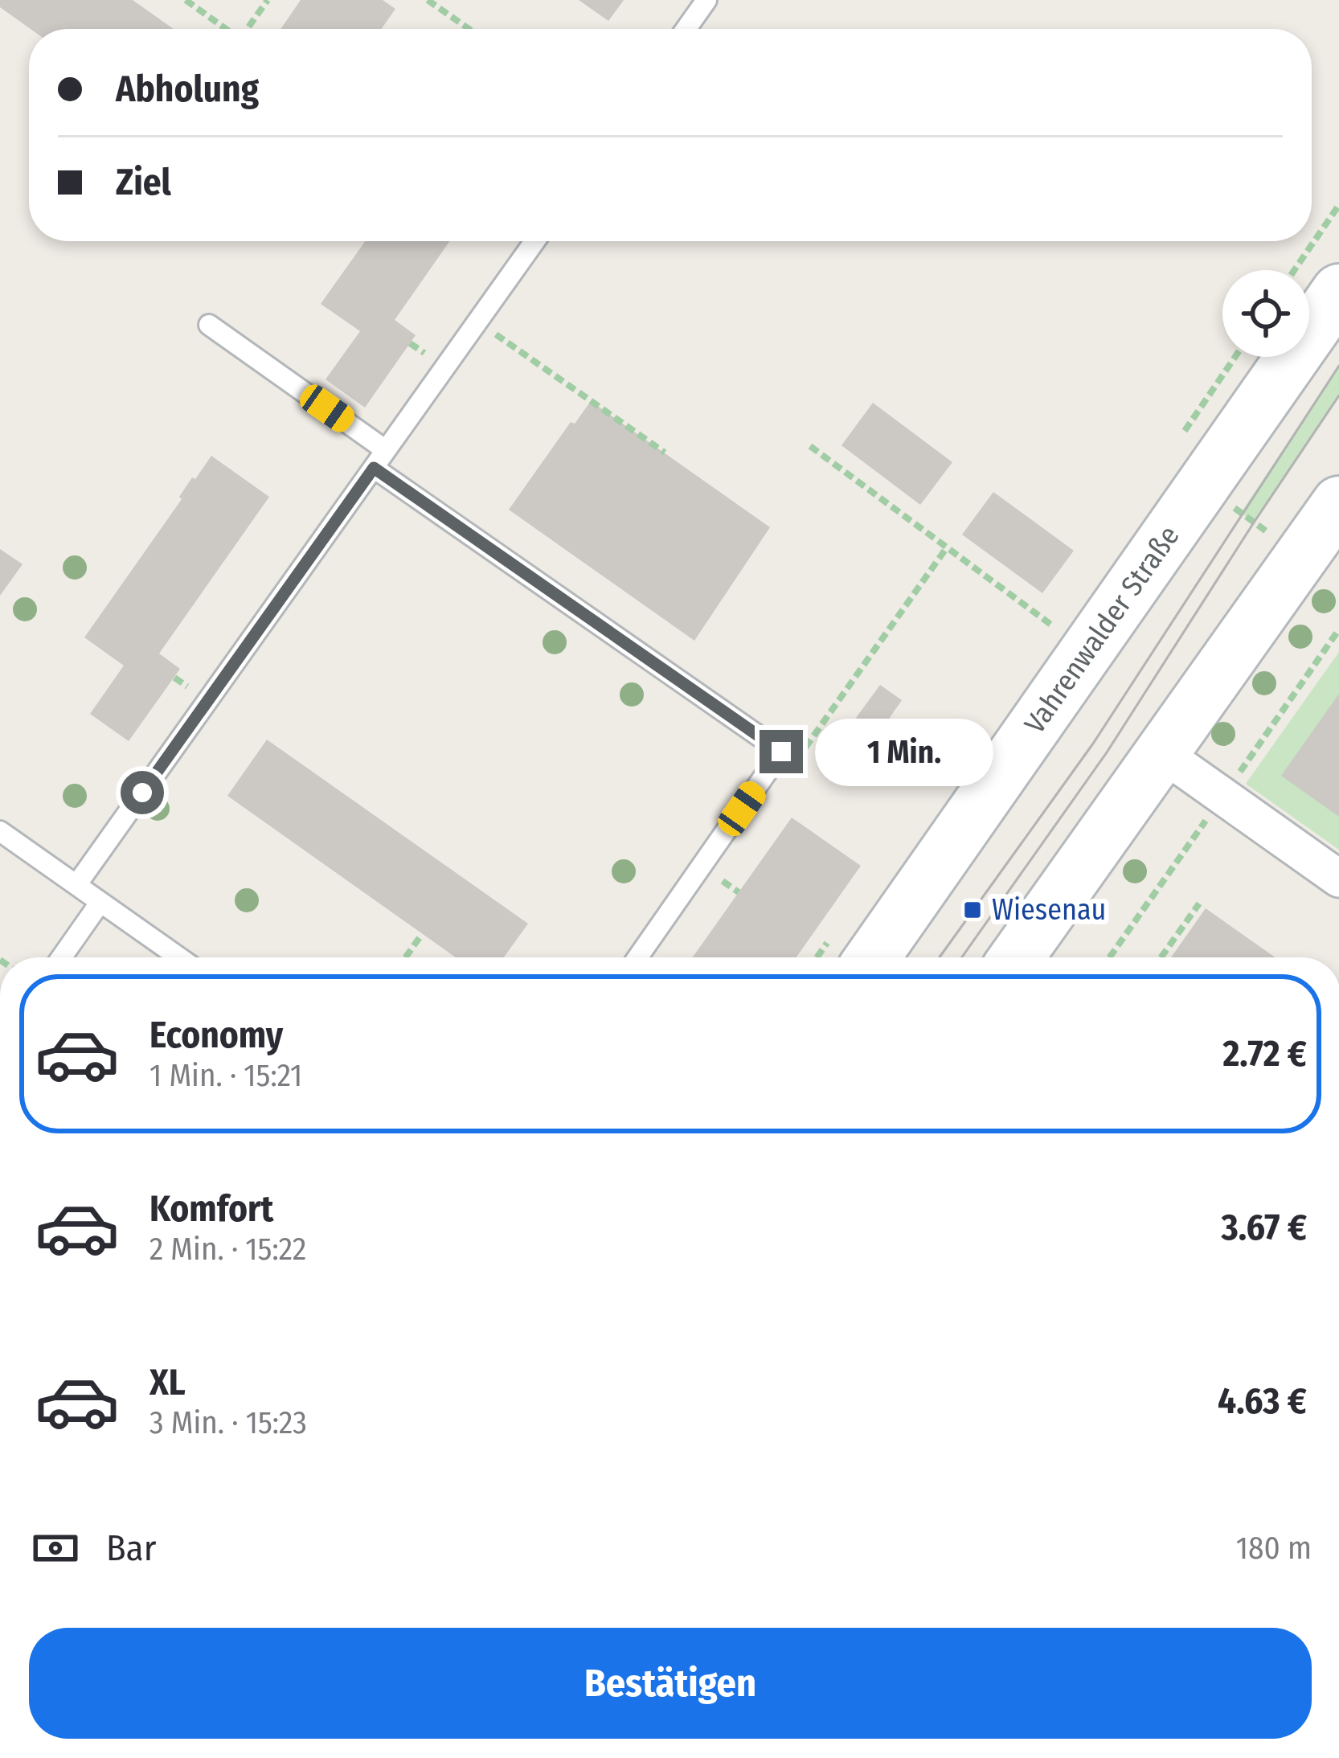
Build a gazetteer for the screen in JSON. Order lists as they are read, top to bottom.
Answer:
{
  "streets": {
    "main road": ["Vahrenwalder Straße"]
  },
  "places": {
    "transit": ["Wiesenau"]
  },
  "page": {
    "banner": ["Abholung", "Ziel"],
    "bubble": "1 Min.",
    "list": [
      {
        "name": "Economy",
        "note": "1 Min. · 15:21",
        "value": "2.72 €"
      },
      {
        "name": "Komfort",
        "note": "2 Min. · 15:22",
        "value": "3.67 €"
      },
      {
        "name": "XL",
        "note": "3 Min. · 15:23",
        "value": "4.63 €"
      }
    ],
    "pay": ["Bar", "180 m"],
    "buttons": "Bestätigen"
  }
}
